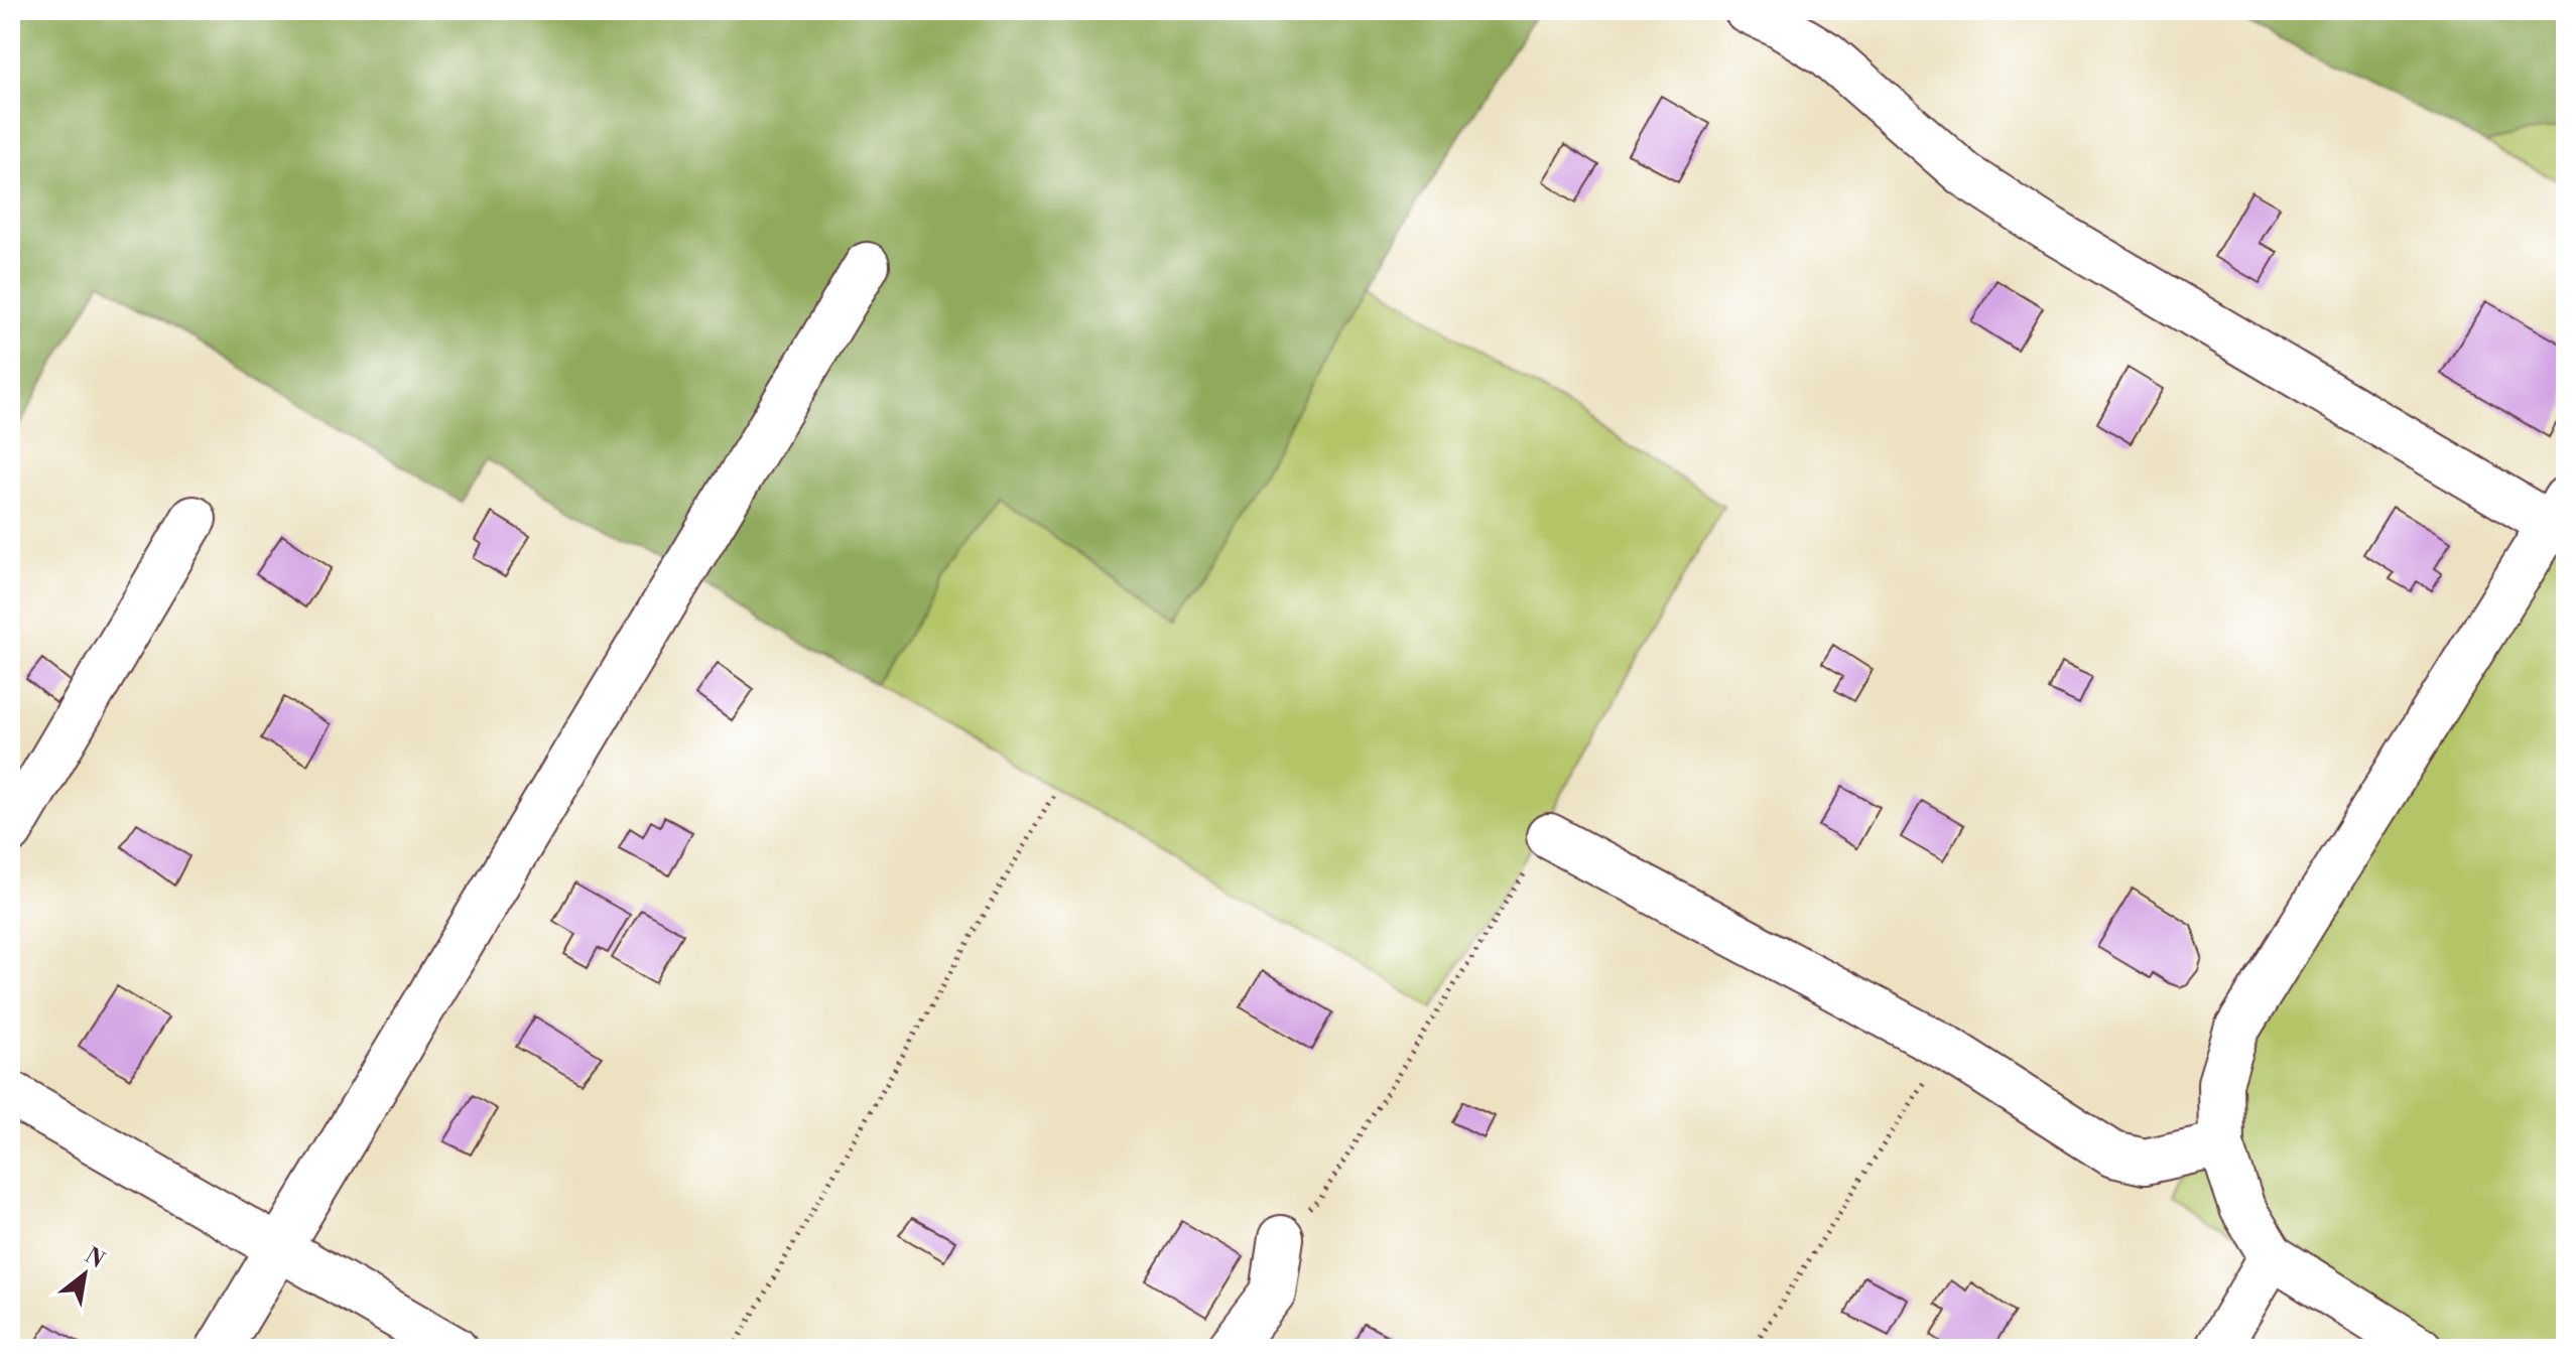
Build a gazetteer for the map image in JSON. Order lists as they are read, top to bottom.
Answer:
{
  "north": "top right"
}
